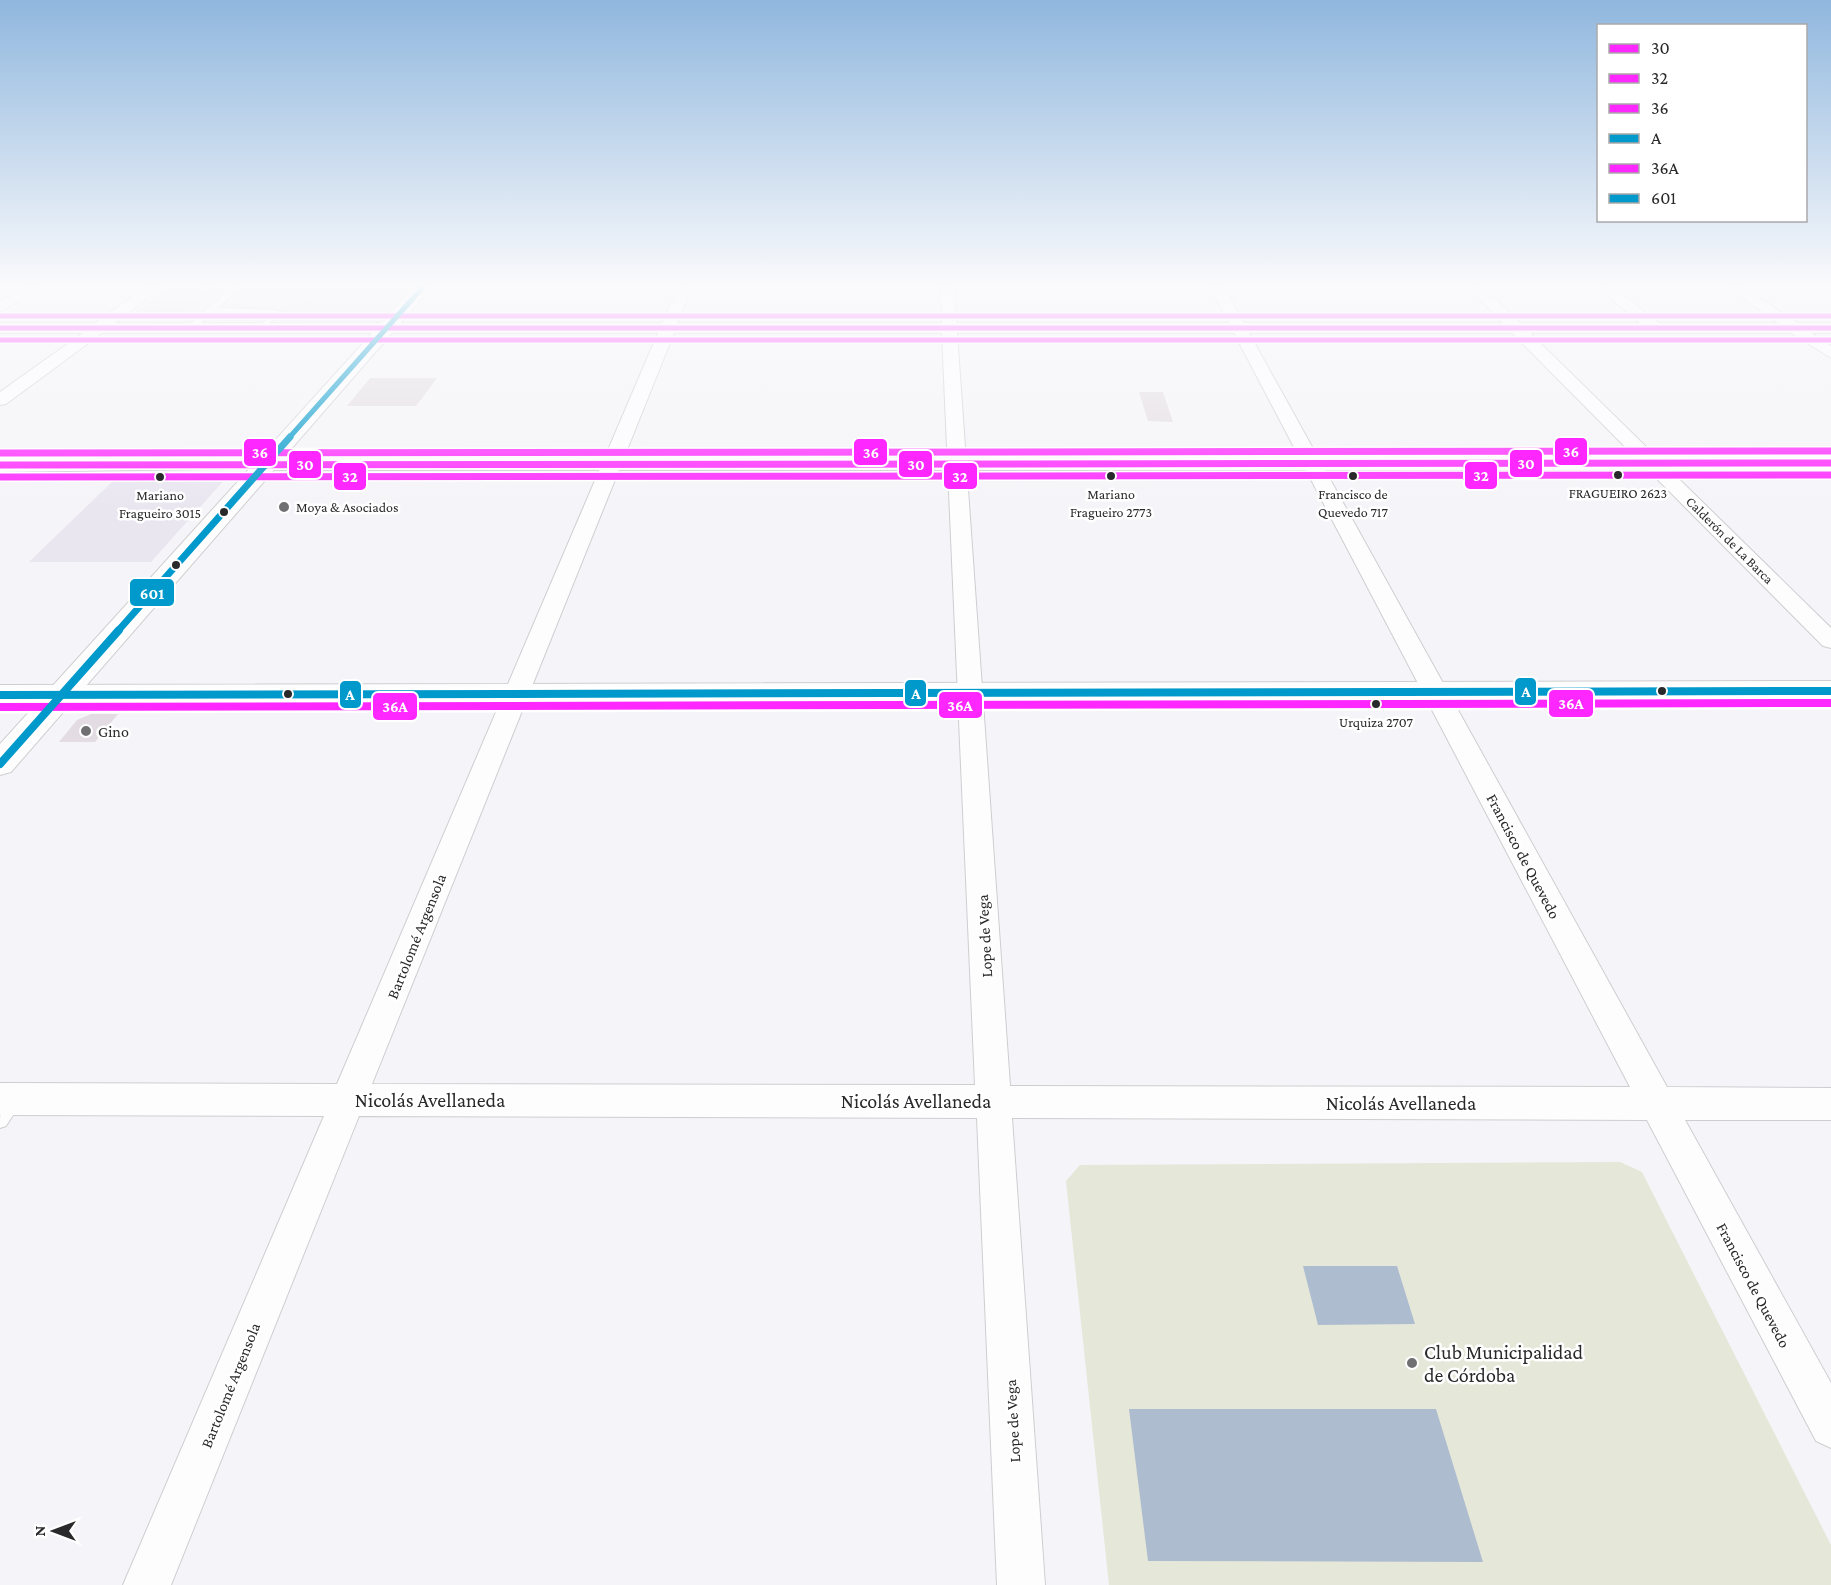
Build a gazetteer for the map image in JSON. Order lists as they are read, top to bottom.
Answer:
{
  "streets": {
    "street": [
      "Calderón de La Barca",
      "Francisco de Quevedo",
      "Bartolomé Argensola",
      "Lope de Vega",
      "Nicolás Avellaneda"
    ]
  },
  "crossings": [
    ["Francisco de Quevedo", "Nicolás Avellaneda"],
    ["Bartolomé Argensola", "Nicolás Avellaneda"],
    ["Lope de Vega", "Nicolás Avellaneda"]
  ],
  "places": [
    "FRAGUEIRO 2623",
    "Mariano Fragueiro 2773",
    "Francisco de Quevedo 717",
    "Mariano Fragueiro 3015",
    "Moya & Asociados",
    "Urquiza 2707",
    "Gino",
    "Club Municipalidad de Córdoba"
  ],
  "lines": [
    "transit line 601",
    "transit line 36",
    "transit line 30",
    "transit line 32",
    "transit line A",
    "transit line 36A"
  ],
  "legend": [
    "30",
    "32",
    "36",
    "A",
    "36A",
    "601"
  ],
  "north": "left"
}
